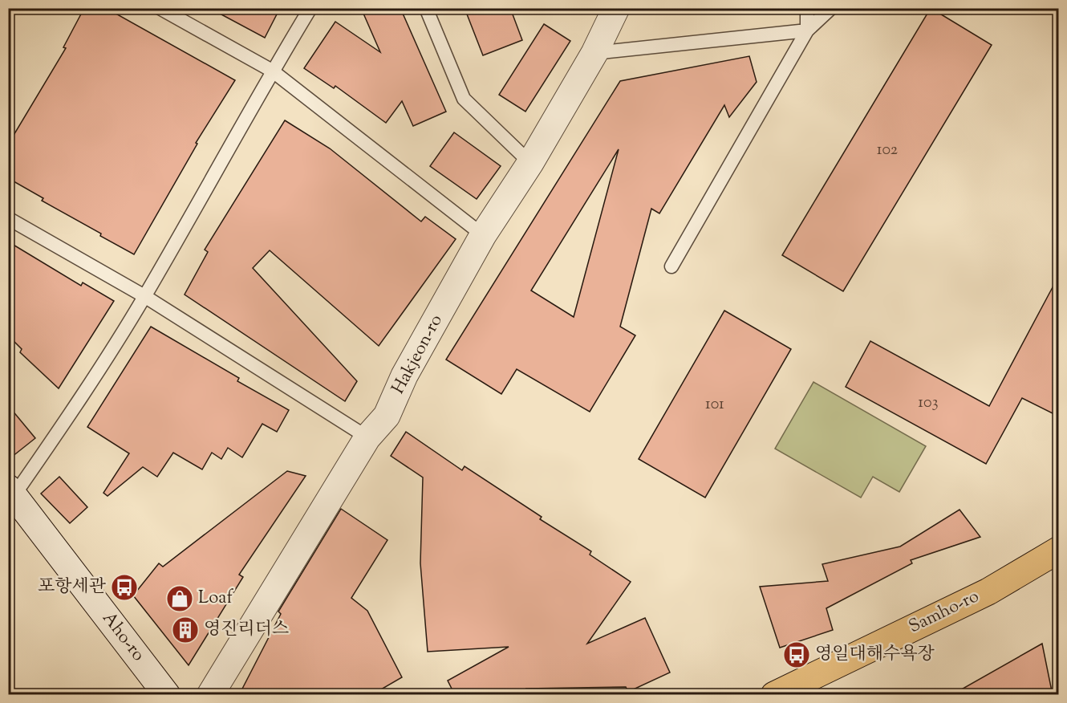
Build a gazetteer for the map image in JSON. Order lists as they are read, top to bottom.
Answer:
{
  "streets": {
    "main road": ["Samho-ro"],
    "street": ["Hakjeon-ro", "Aho-ro"]
  },
  "places": {
    "bus stop": ["포항세관", "영일대해수욕장"],
    "shop": ["Loaf"],
    "building": ["영진리더스"]
  },
  "house_numbers": ["102", "103", "101"]
}
